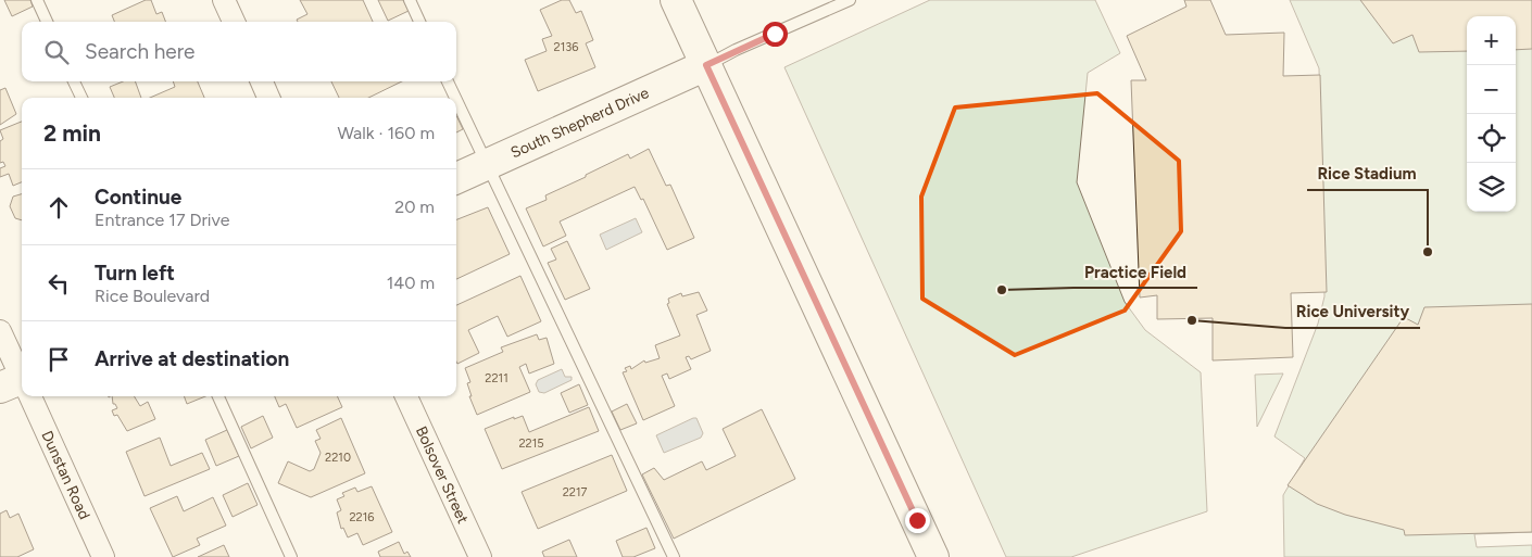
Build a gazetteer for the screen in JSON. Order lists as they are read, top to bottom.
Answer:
{
  "streets": {
    "main road": ["South Shepherd Drive"],
    "street": ["Dunstan Road", "Bolsover Street"]
  },
  "places": ["Rice Stadium", "Practice Field", "Rice University"],
  "house_numbers": [
    "2136",
    "2211",
    "2215",
    "2210",
    "2217",
    "2216"
  ],
  "page": {
    "map_buttons": ["+", "−"],
    "search": "Search here",
    "heading": ["2 min", "Walk · 160 m"],
    "list": [
      ["Continue", "Entrance 17 Drive", "20 m"],
      ["Turn left", "Rice Boulevard", "140 m"],
      "Arrive at destination"
    ]
  }
}
